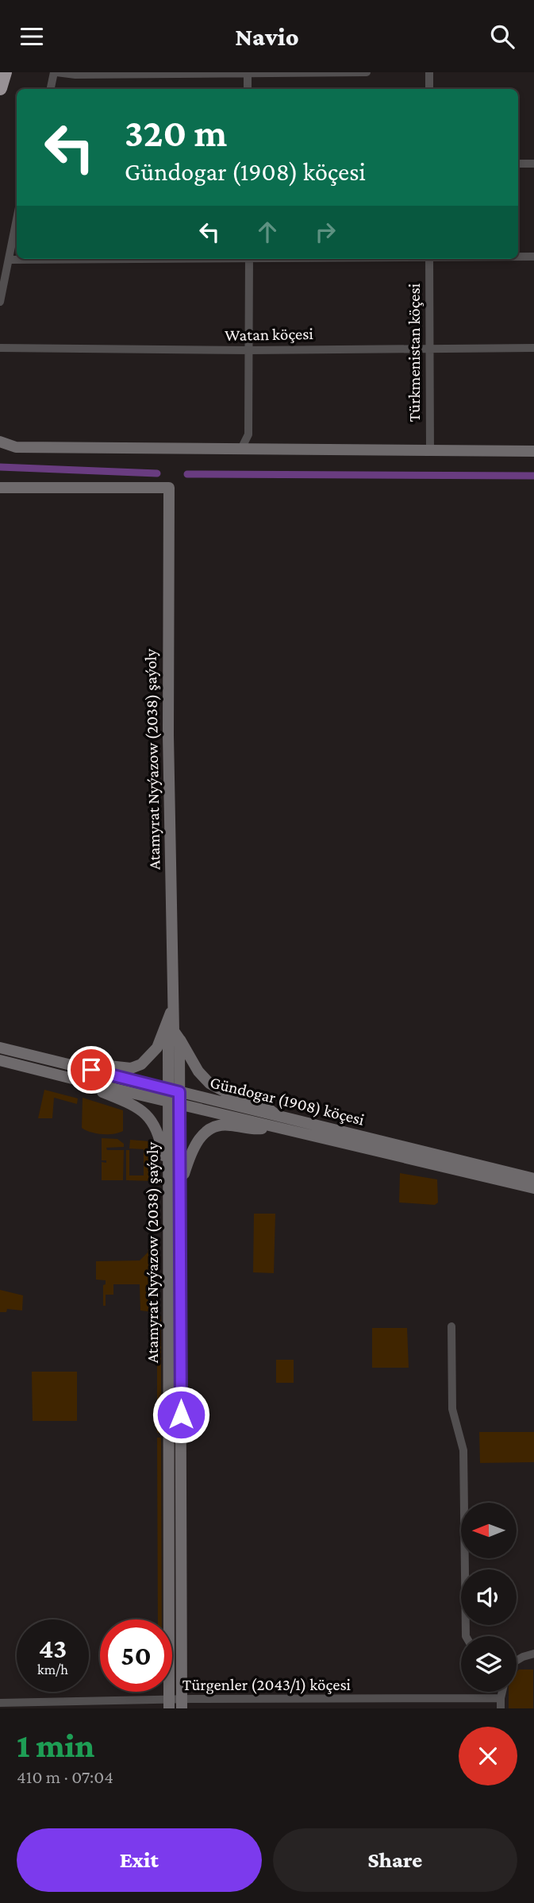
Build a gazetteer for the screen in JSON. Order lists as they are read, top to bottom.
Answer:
{
  "streets": {
    "main road": ["Atamyrat Nyýazow (2038) şaýoly", "Gündogar (1908) köçesi"],
    "street": ["Watan köçesi", "Türkmenistan köçesi", "Türgenler (2043/1) köçesi"]
  },
  "crossings": [
    ["Watan köçesi", "Türkmenistan köçesi"],
    ["Atamyrat Nyýazow (2038) şaýoly", "Gündogar (1908) köçesi"],
    ["Atamyrat Nyýazow (2038) şaýoly", "Türgenler (2043/1) köçesi"]
  ],
  "north": "left",
  "page": {
    "header": "Navio",
    "turn": ["320 m", "Gündogar (1908) köçesi"],
    "speed": "43 km/h",
    "limit": "50",
    "heading": ["1 min", "410 m · 07:04"],
    "buttons": ["Exit", "Share"]
  }
}
